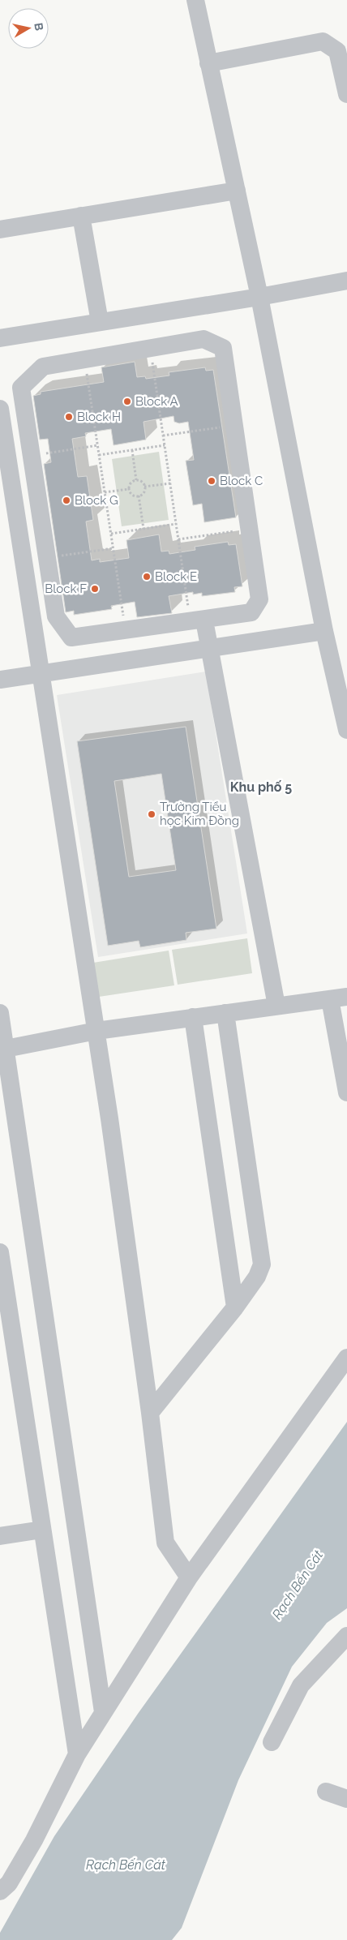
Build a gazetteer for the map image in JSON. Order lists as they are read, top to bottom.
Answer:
{
  "districts": ["Khu phố 5"],
  "water": ["Rạch Bến Cát"],
  "places": [
    "Block A",
    "Block H",
    "Block C",
    "Block G",
    "Block E",
    "Block F",
    "Trường Tiểu học Kim Đồng"
  ],
  "north": "right"
}
